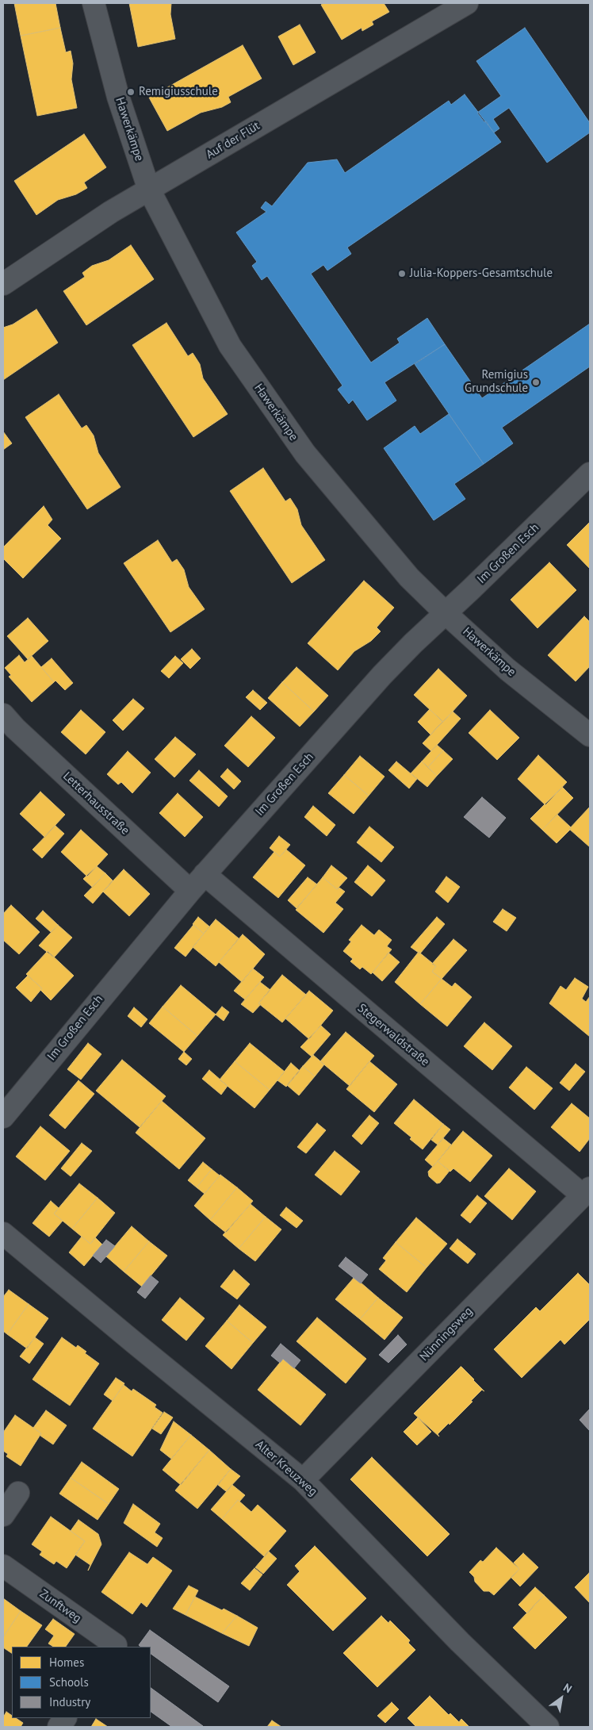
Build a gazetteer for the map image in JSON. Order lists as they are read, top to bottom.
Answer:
{
  "streets": {
    "street": [
      "Hawerkämpe",
      "Auf der Flüt",
      "Im Großen Esch",
      "Letterhausstraße",
      "Stegerwaldstraße",
      "Nünningsweg",
      "Alter Kreuzweg",
      "Zunftweg"
    ]
  },
  "crossings": [
    ["Hawerkämpe", "Auf der Flüt"],
    ["Hawerkämpe", "Im Großen Esch"],
    ["Im Großen Esch", "Letterhausstraße"],
    ["Im Großen Esch", "Stegerwaldstraße"],
    ["Stegerwaldstraße", "Nünningsweg"],
    ["Nünningsweg", "Alter Kreuzweg"]
  ],
  "places": ["Remigiusschule", "Julia-Koppers-Gesamtschule", "Remigius Grundschule"],
  "legend": ["Homes", "Schools", "Industry"],
  "north": "top right"
}
